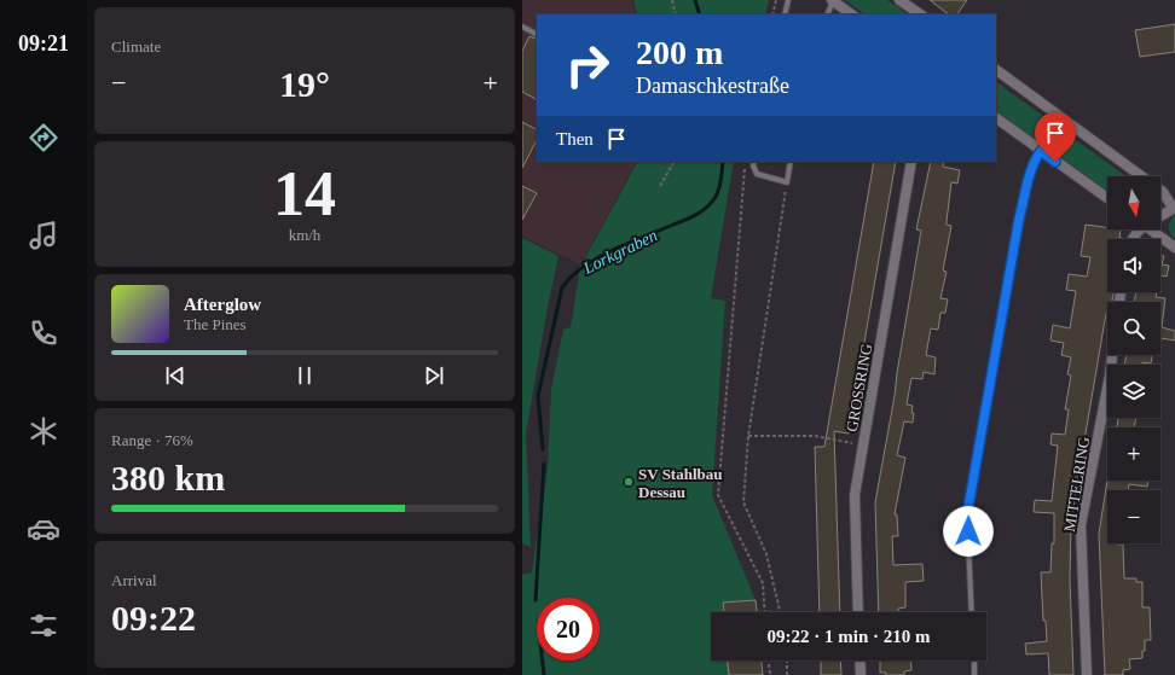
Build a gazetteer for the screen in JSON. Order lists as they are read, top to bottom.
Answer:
{
  "streets": {
    "street": ["GROSSRING", "MITTELRING"]
  },
  "water": ["Lorkgraben"],
  "places": ["SV Stahlbau Dessau"],
  "north": "bottom",
  "page": {
    "tabs": "09:21",
    "tile": [
      "Climate",
      ["14", "km/h"],
      ["Range · 76%", "380 km"],
      ["Arrival", "09:22"]
    ],
    "turn": ["200 m", "Damaschkestraße"],
    "heat": ["−", "19°", "+"],
    "then": "Then",
    "map_buttons": ["+", "−"],
    "song": ["Afterglow", "The Pines"],
    "limit": "20",
    "trip": "09:22 · 1 min · 210 m"
  }
}
